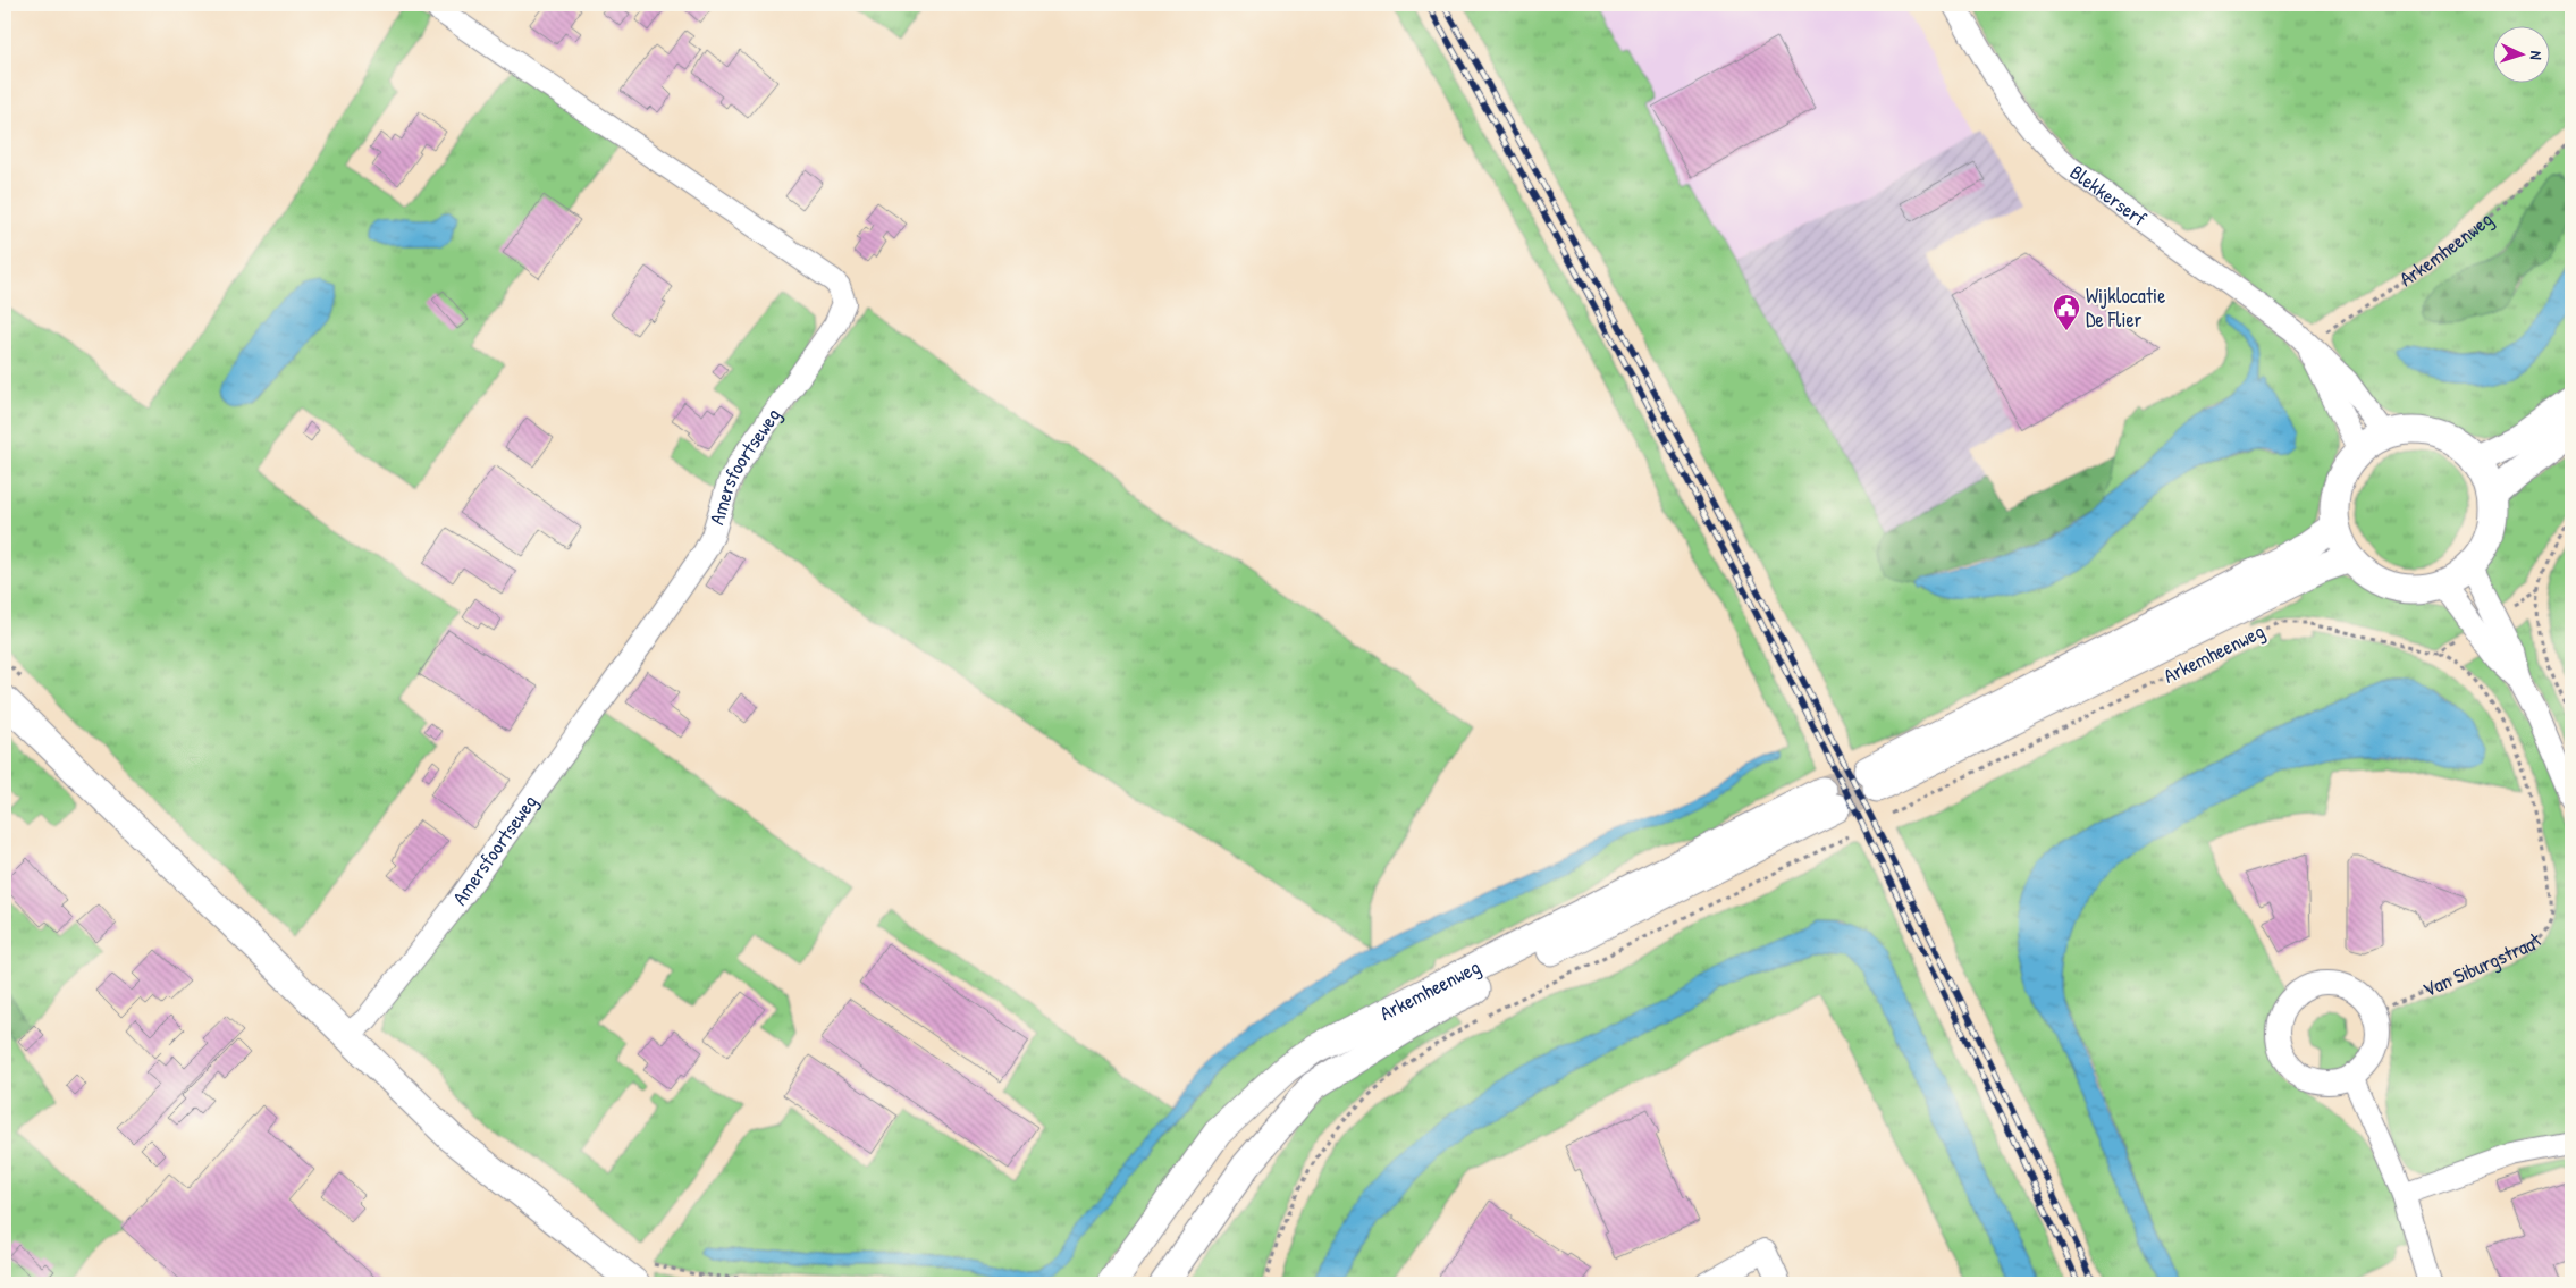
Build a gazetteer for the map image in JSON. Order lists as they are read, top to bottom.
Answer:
{
  "streets": {
    "main road": ["Arkemheenweg"],
    "street": ["Blekkerserf", "Amersfoortseweg"],
    "path": ["Van Siburgstraat"]
  },
  "crossings": [
    ["Blekkerserf", "Arkemheenweg"],
    ["Arkemheenweg", "Van Siburgstraat"]
  ],
  "places": {
    "public building": ["Wijklocatie De Flier"]
  },
  "north": "right"
}
